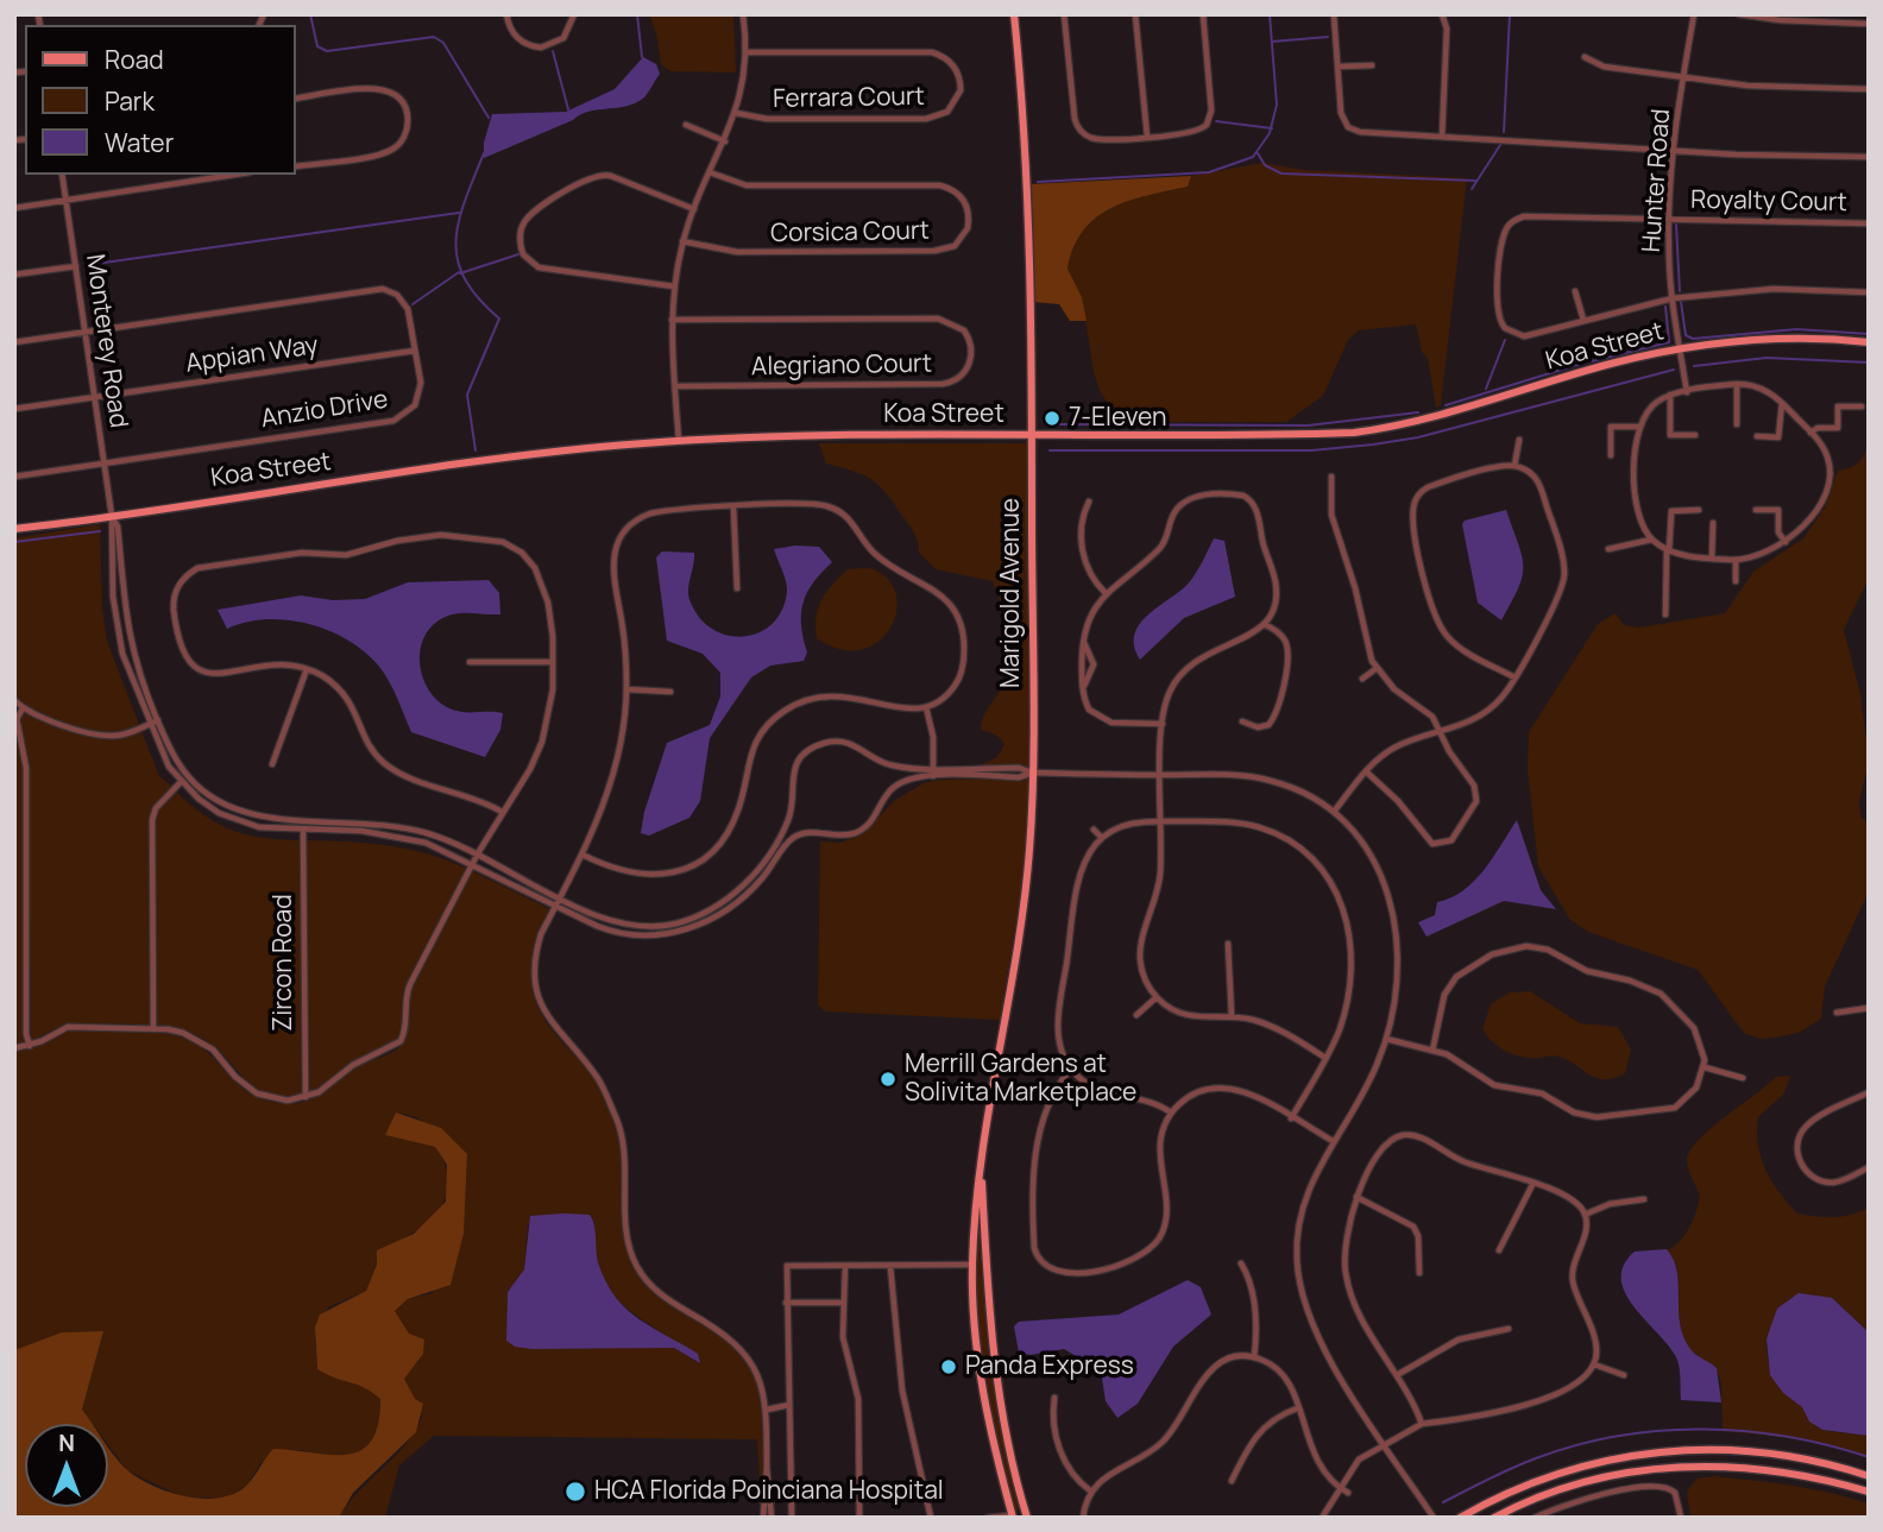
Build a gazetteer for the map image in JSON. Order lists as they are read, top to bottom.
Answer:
{
  "streets": {
    "main road": ["Koa Street", "Marigold Avenue"],
    "street": [
      "Ferrara Court",
      "Hunter Road",
      "Royalty Court",
      "Corsica Court",
      "Monterey Road",
      "Appian Way",
      "Alegriano Court",
      "Anzio Drive",
      "Zircon Road"
    ]
  },
  "crossings": [
    ["Hunter Road", "Royalty Court"],
    ["Hunter Road", "Koa Street"],
    ["Monterey Road", "Koa Street"],
    ["Monterey Road", "Appian Way"],
    ["Monterey Road", "Anzio Drive"],
    ["Koa Street", "Marigold Avenue"],
    ["Appian Way", "Anzio Drive"]
  ],
  "places": [
    "7-Eleven",
    "Merrill Gardens at Solivita Marketplace",
    "Panda Express",
    "HCA Florida Poinciana Hospital"
  ],
  "legend": ["Road", "Park", "Water"],
  "north": "top"
}
